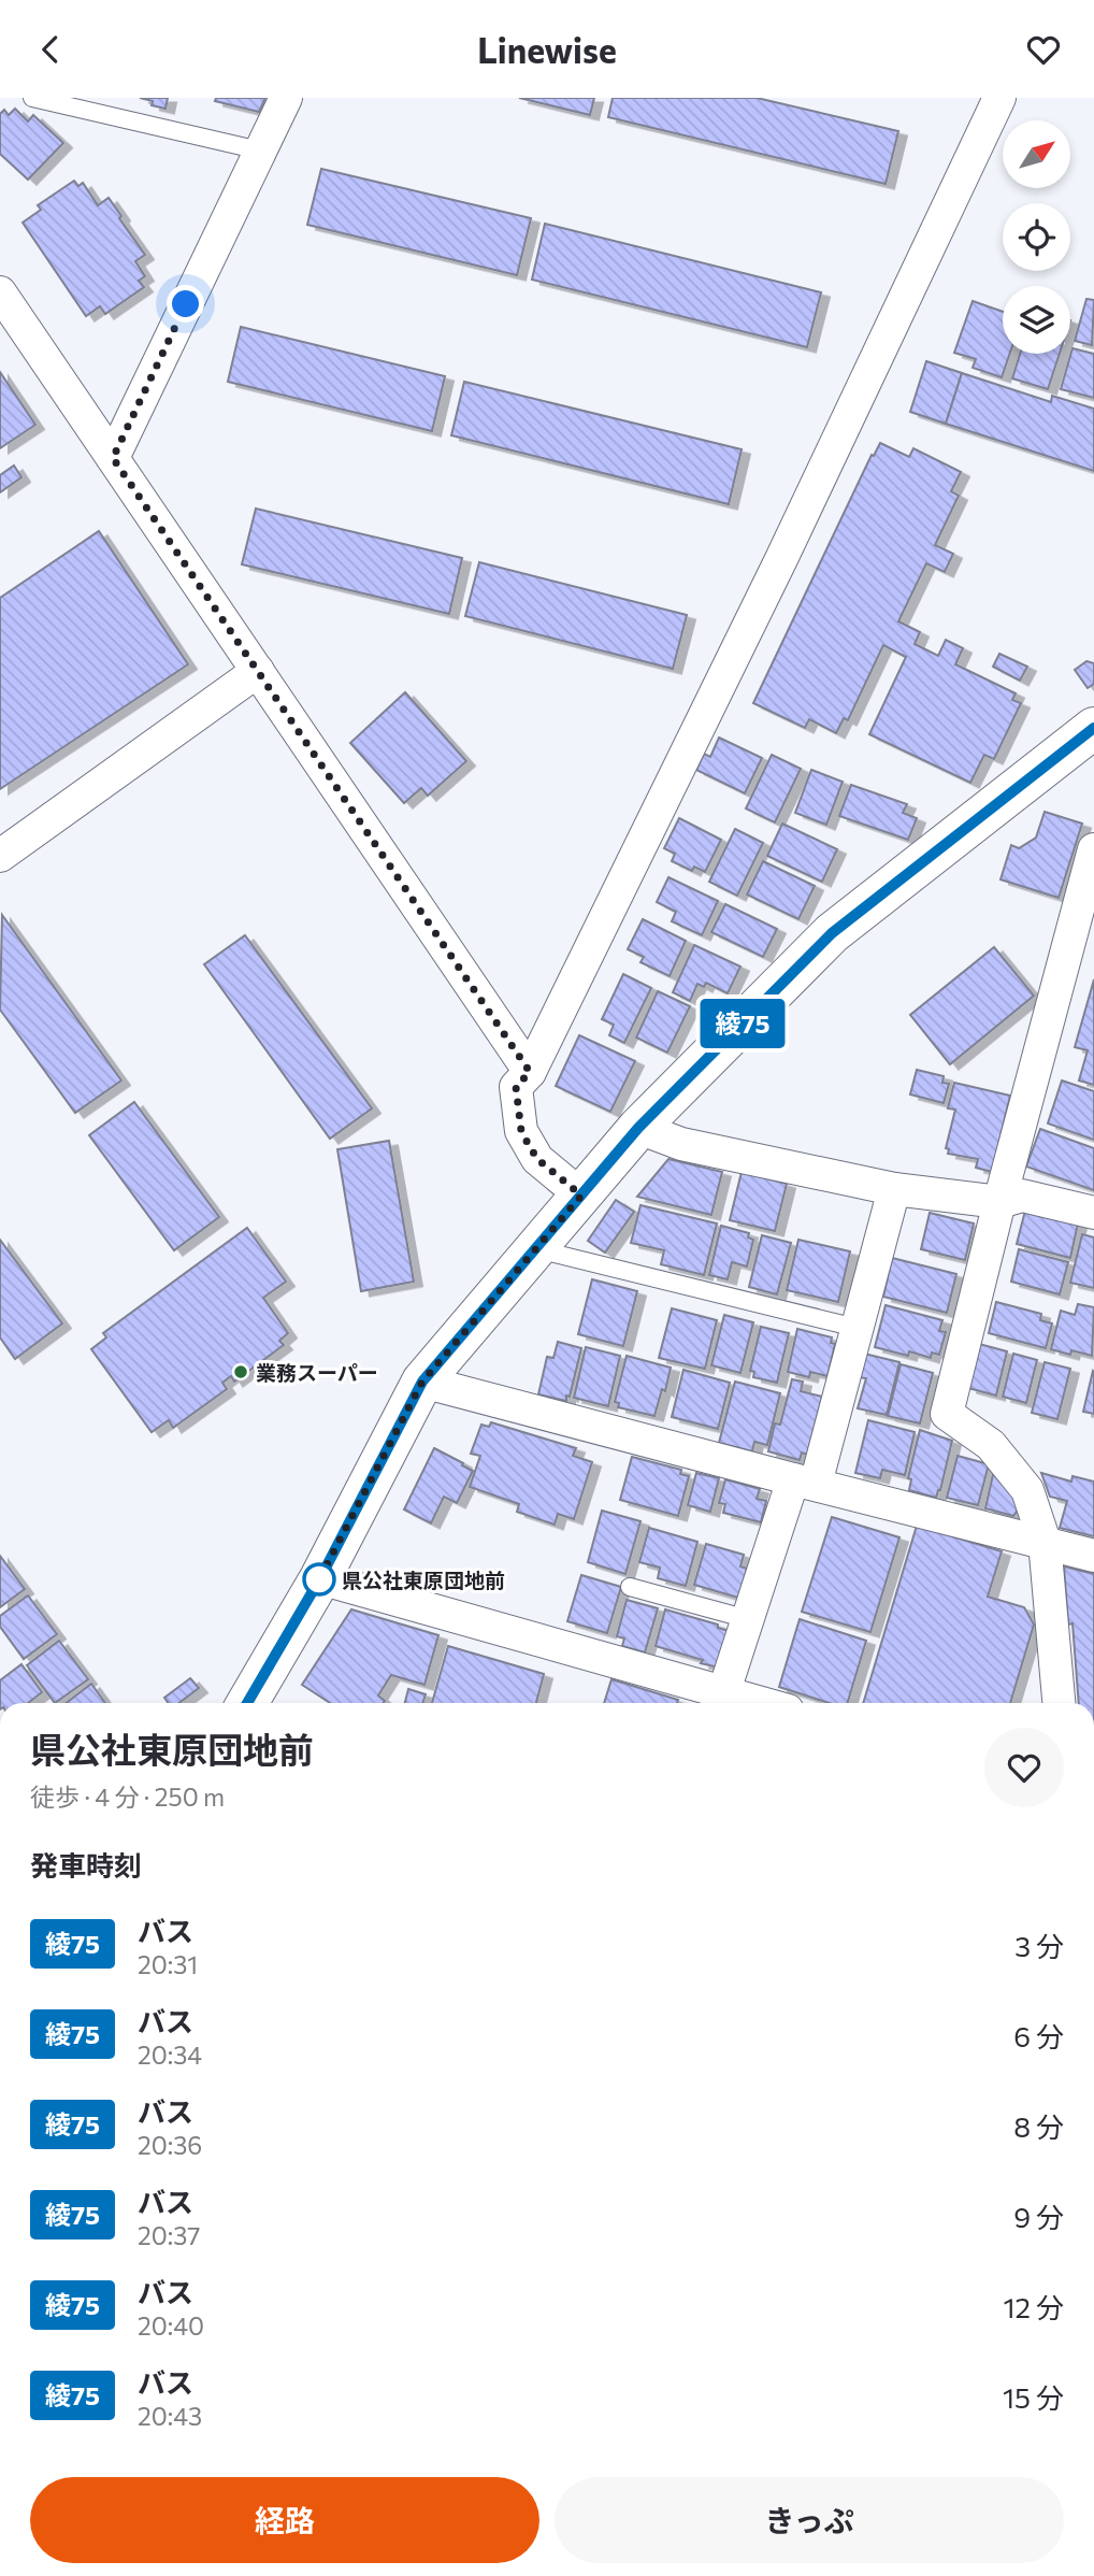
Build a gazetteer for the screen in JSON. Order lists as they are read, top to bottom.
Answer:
{
  "places": ["業務スーパー", "県公社東原団地前"],
  "lines": ["bus line 綾75"],
  "north": "top right",
  "page": {
    "header": "Linewise",
    "on_map": "綾75",
    "heading": [
      ["県公社東原団地前", "徒歩 · 4 分 · 250 m"],
      "発車時刻"
    ],
    "list": [
      {
        "mark": "綾75",
        "name": "バス",
        "note": "20:31",
        "value": "3 分"
      },
      {
        "mark": "綾75",
        "name": "バス",
        "note": "20:34",
        "value": "6 分"
      },
      {
        "mark": "綾75",
        "name": "バス",
        "note": "20:36",
        "value": "8 分"
      },
      {
        "mark": "綾75",
        "name": "バス",
        "note": "20:37",
        "value": "9 分"
      },
      {
        "mark": "綾75",
        "name": "バス",
        "note": "20:40",
        "value": "12 分"
      },
      {
        "mark": "綾75",
        "name": "バス",
        "note": "20:43",
        "value": "15 分"
      }
    ],
    "buttons": ["経路", "きっぷ"]
  }
}
